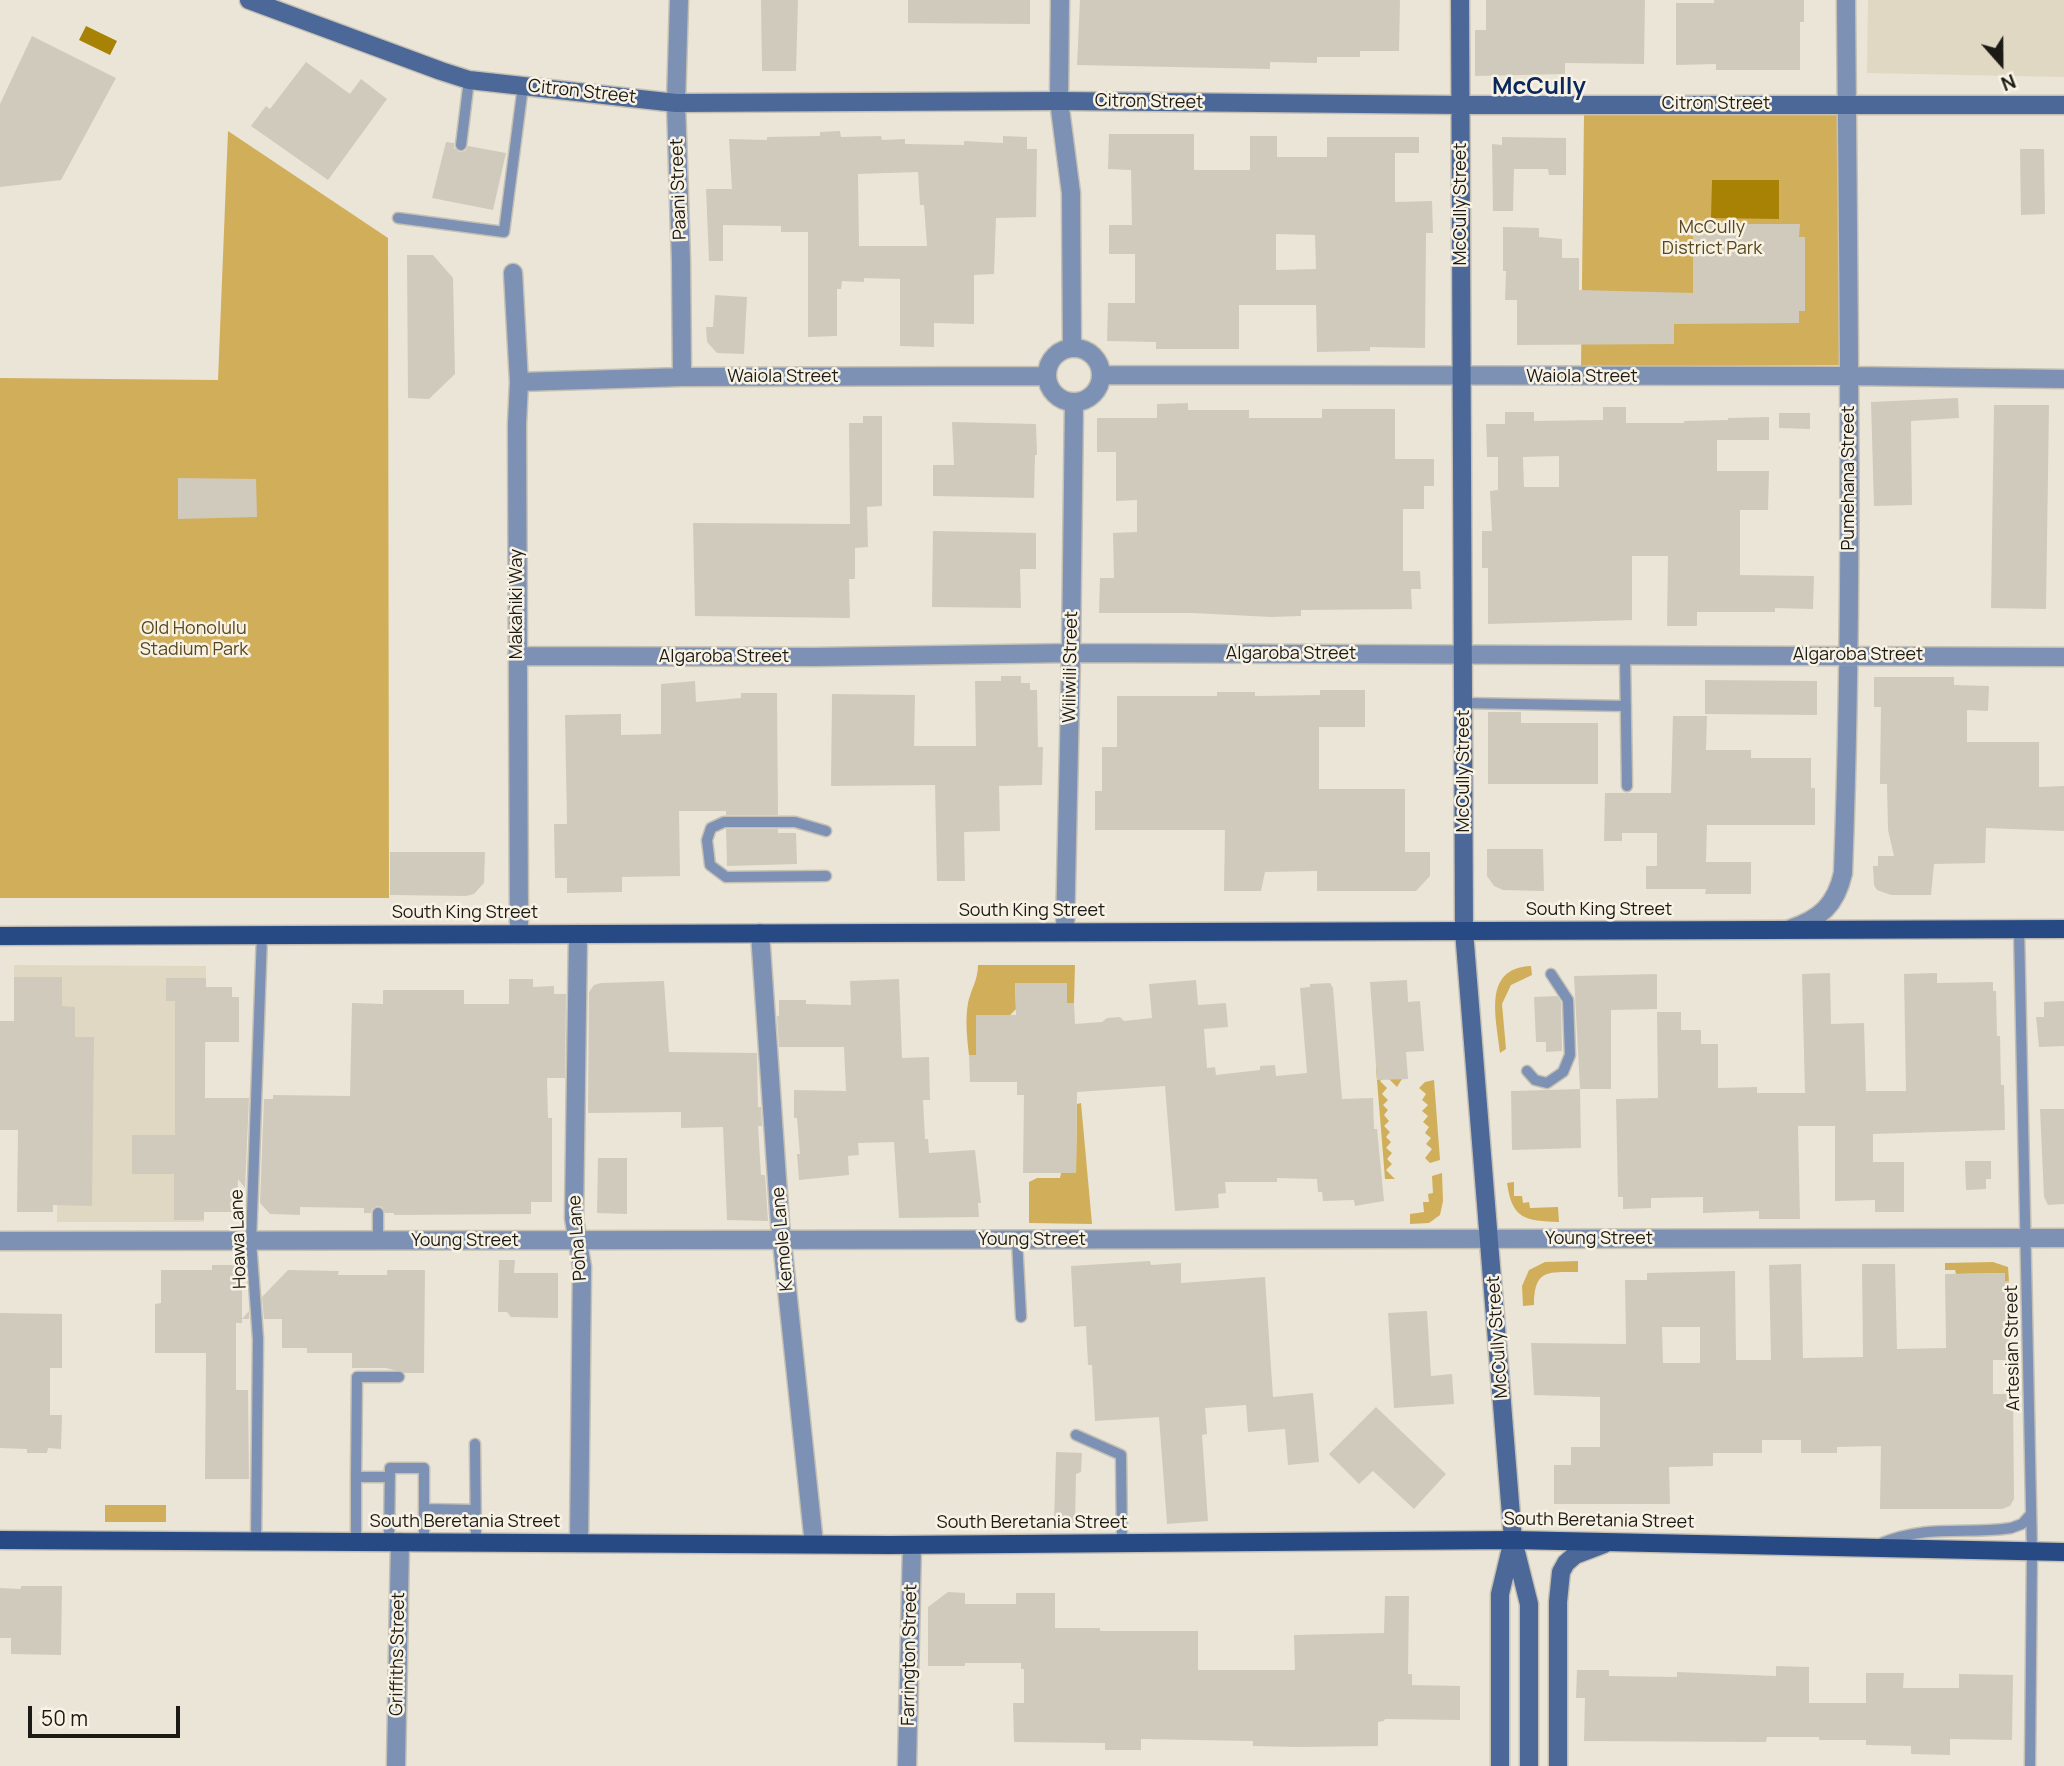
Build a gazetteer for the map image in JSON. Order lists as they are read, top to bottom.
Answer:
{
  "streets": {
    "main road": ["South King Street", "South Beretania Street"],
    "street": [
      "Citron Street",
      "Paani Street",
      "McCully Street",
      "Waiola Street",
      "Pumehana Street",
      "Makahiki Way",
      "Algaroba Street",
      "Wiliwili Street",
      "Poha Lane",
      "Kemole Lane",
      "Young Street",
      "Griffiths Street",
      "Farrington Street"
    ],
    "lane": ["Hoawa Lane", "Artesian Street"]
  },
  "crossings": [
    ["Citron Street", "Paani Street"],
    ["Citron Street", "McCully Street"],
    ["Citron Street", "Pumehana Street"],
    ["Paani Street", "Waiola Street"],
    ["McCully Street", "Waiola Street"],
    ["McCully Street", "Algaroba Street"],
    ["McCully Street", "South King Street"],
    ["McCully Street", "Young Street"],
    ["McCully Street", "South Beretania Street"],
    ["Waiola Street", "Pumehana Street"],
    ["Waiola Street", "Makahiki Way"],
    ["Waiola Street", "Wiliwili Street"],
    ["Pumehana Street", "Algaroba Street"],
    ["Pumehana Street", "South King Street"],
    ["Makahiki Way", "Algaroba Street"],
    ["Makahiki Way", "South King Street"],
    ["Algaroba Street", "Wiliwili Street"],
    ["Wiliwili Street", "South King Street"],
    ["South King Street", "Poha Lane"],
    ["South King Street", "Hoawa Lane"],
    ["South King Street", "Kemole Lane"],
    ["South King Street", "Artesian Street"],
    ["Poha Lane", "Young Street"],
    ["Poha Lane", "South Beretania Street"],
    ["Hoawa Lane", "Young Street"],
    ["Hoawa Lane", "South Beretania Street"],
    ["Kemole Lane", "Young Street"],
    ["Kemole Lane", "South Beretania Street"],
    ["Young Street", "Artesian Street"],
    ["Artesian Street", "South Beretania Street"],
    ["South Beretania Street", "Griffiths Street"],
    ["South Beretania Street", "Farrington Street"]
  ],
  "districts": ["McCully"],
  "parks": ["McCully District Park", "Old Honolulu Stadium Park"],
  "scale_bar": "50 m",
  "north": "bottom"
}
